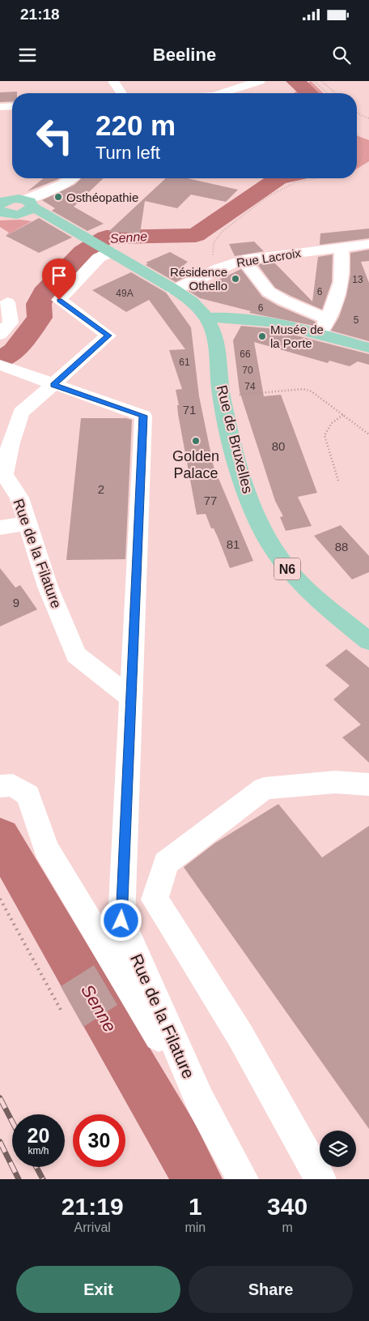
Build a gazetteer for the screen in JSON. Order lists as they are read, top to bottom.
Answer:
{
  "streets": {
    "main road": ["Rue de Bruxelles", "N6"],
    "street": ["Rue Lacroix", "Rue de la Filature"]
  },
  "crossings": [
    ["Rue Lacroix", "Rue de Bruxelles"],
    ["Rue de Bruxelles", "Rue de la Filature"]
  ],
  "water": ["Senne"],
  "places": [
    "Osthéopathie",
    "Résidence Othello",
    "Musée de la Porte",
    "Golden Palace"
  ],
  "house_numbers": [
    "13",
    "6",
    "49A",
    "6",
    "5",
    "66",
    "61",
    "70",
    "74",
    "71",
    "80",
    "2",
    "77",
    "81",
    "88",
    "9"
  ],
  "page": {
    "status": "21:18",
    "header": "Beeline",
    "turn": ["220 m", "Turn left"],
    "speed": "20 km/h",
    "limit": "30",
    "eta": [
      "21:19",
      "Arrival",
      "1",
      "min",
      "340",
      "m"
    ],
    "buttons": ["Exit", "Share"]
  }
}
